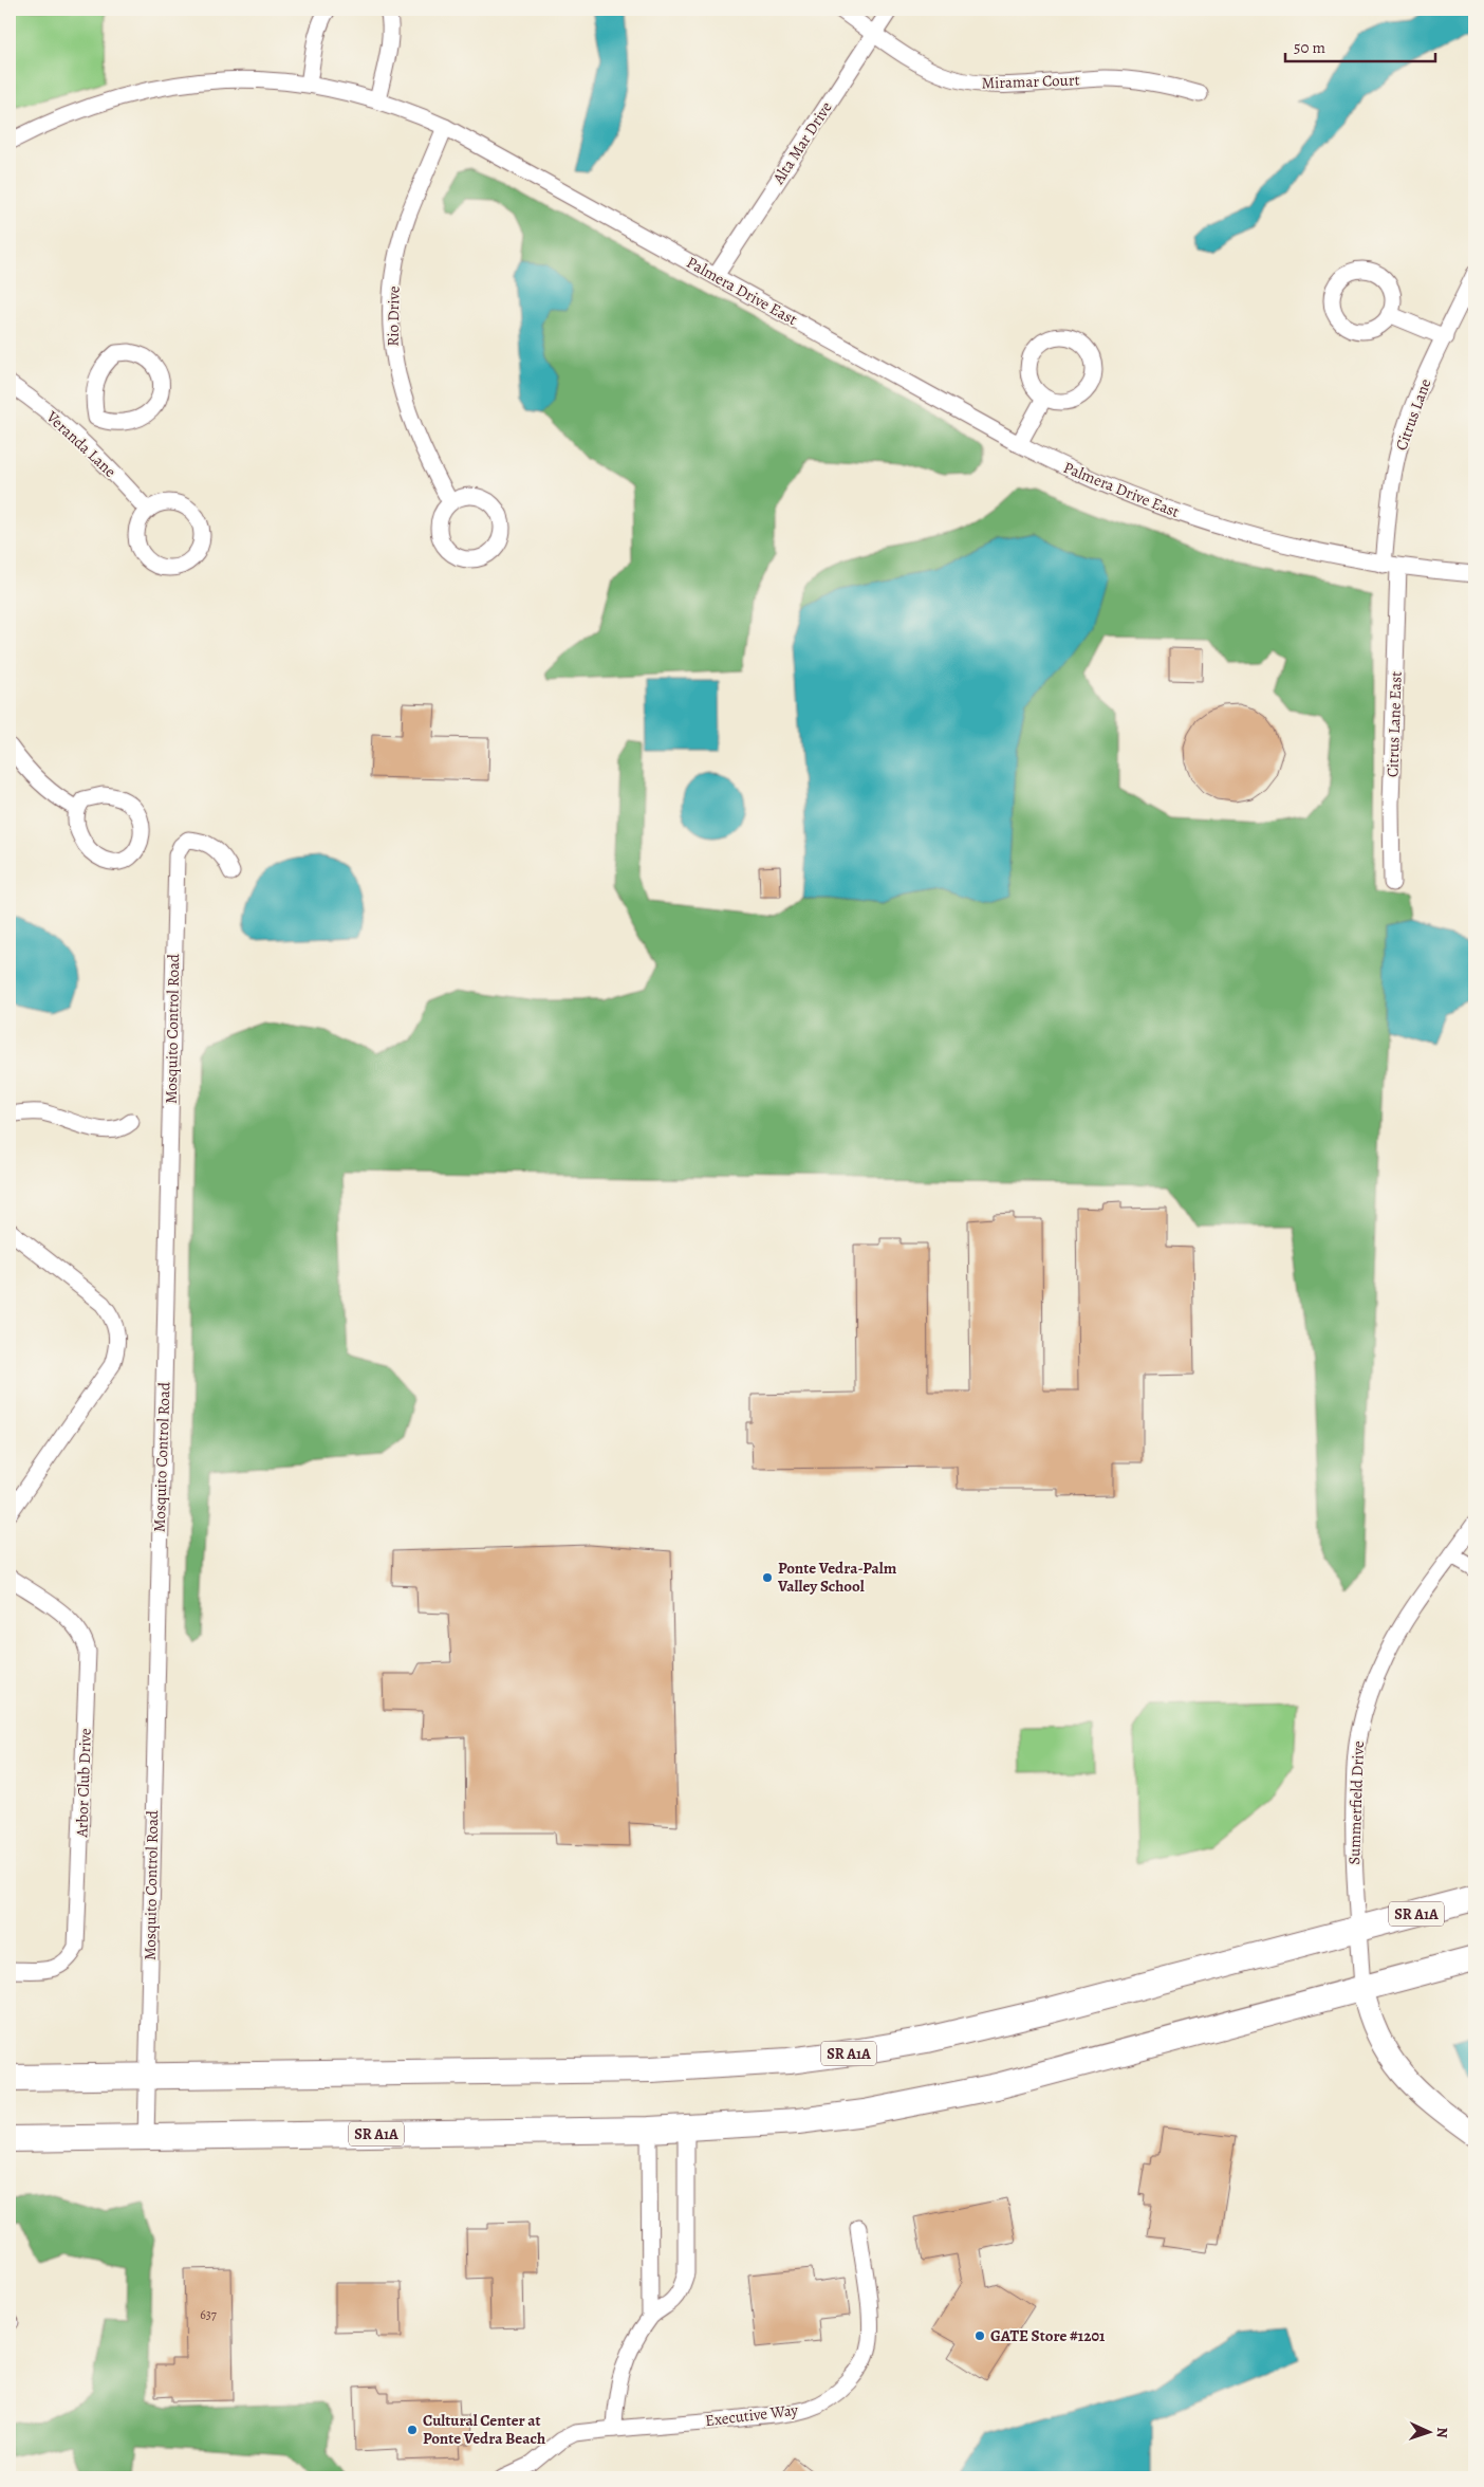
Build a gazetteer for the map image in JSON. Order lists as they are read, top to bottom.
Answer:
{
  "streets": {
    "main road": ["SR A1A"],
    "street": [
      "Miramar Court",
      "Alta Mar Drive",
      "Palmera Drive East",
      "Rio Drive",
      "Citrus Lane",
      "Veranda Lane",
      "Citrus Lane East",
      "Mosquito Control Road",
      "Arbor Club Drive",
      "Summerfield Drive",
      "Executive Way"
    ]
  },
  "crossings": [
    ["Miramar Court", "Alta Mar Drive"],
    ["Alta Mar Drive", "Palmera Drive East"],
    ["Palmera Drive East", "Rio Drive"],
    ["Palmera Drive East", "Citrus Lane"],
    ["Palmera Drive East", "Citrus Lane East"],
    ["Citrus Lane", "Citrus Lane East"],
    ["Mosquito Control Road", "SR A1A"],
    ["Summerfield Drive", "SR A1A"]
  ],
  "places": ["Ponte Vedra-Palm Valley School", "GATE Store #1201", "Cultural Center at Ponte Vedra Beach"],
  "house_numbers": ["637"],
  "scale_bar": "50 m",
  "north": "right"
}
